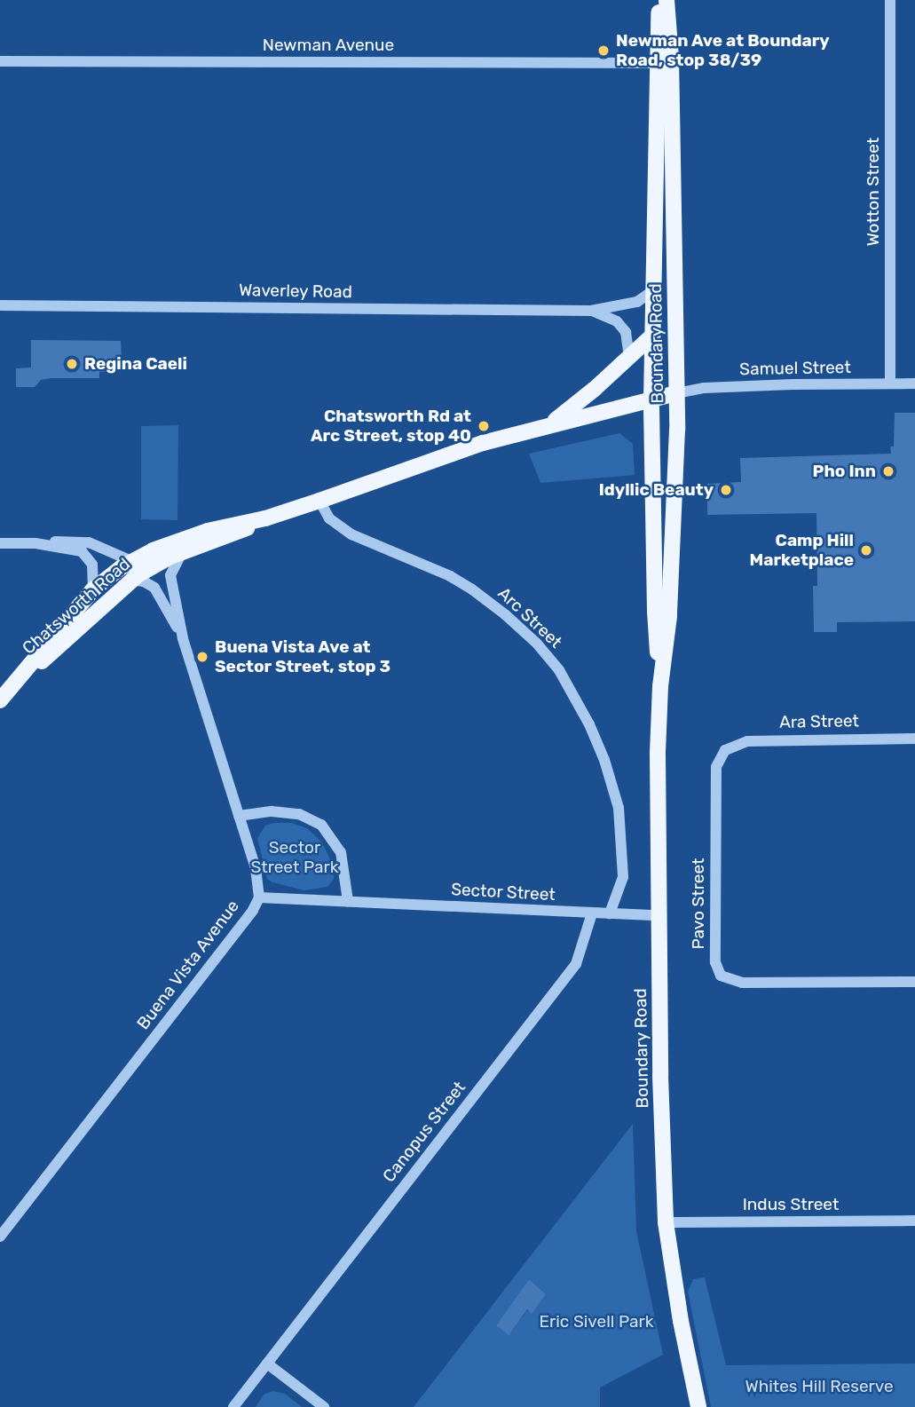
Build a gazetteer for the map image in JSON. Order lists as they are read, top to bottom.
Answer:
{
  "streets": {
    "main road": ["Boundary Road", "Chatsworth Road"],
    "street": [
      "Newman Avenue",
      "Wotton Street",
      "Waverley Road",
      "Samuel Street",
      "Arc Street",
      "Ara Street",
      "Sector Street",
      "Pavo Street",
      "Buena Vista Avenue",
      "Canopus Street",
      "Indus Street"
    ]
  },
  "crossings": [
    ["Newman Avenue", "Boundary Road"],
    ["Wotton Street", "Samuel Street"],
    ["Waverley Road", "Boundary Road"],
    ["Waverley Road", "Chatsworth Road"],
    ["Boundary Road", "Samuel Street"],
    ["Boundary Road", "Chatsworth Road"],
    ["Boundary Road", "Sector Street"],
    ["Boundary Road", "Indus Street"],
    ["Samuel Street", "Chatsworth Road"],
    ["Chatsworth Road", "Arc Street"],
    ["Chatsworth Road", "Buena Vista Avenue"],
    ["Arc Street", "Sector Street"],
    ["Ara Street", "Pavo Street"],
    ["Sector Street", "Buena Vista Avenue"],
    ["Sector Street", "Canopus Street"]
  ],
  "parks": ["Sector Street Park", "Eric Sivell Park", "Whites Hill Reserve"],
  "places": [
    "Newman Ave at Boundary Road, stop 38/39",
    "Regina Caeli",
    "Chatsworth Rd at Arc Street, stop 40",
    "Pho Inn",
    "Idyllic Beauty",
    "Camp Hill Marketplace",
    "Buena Vista Ave at Sector Street, stop 3"
  ]
}
